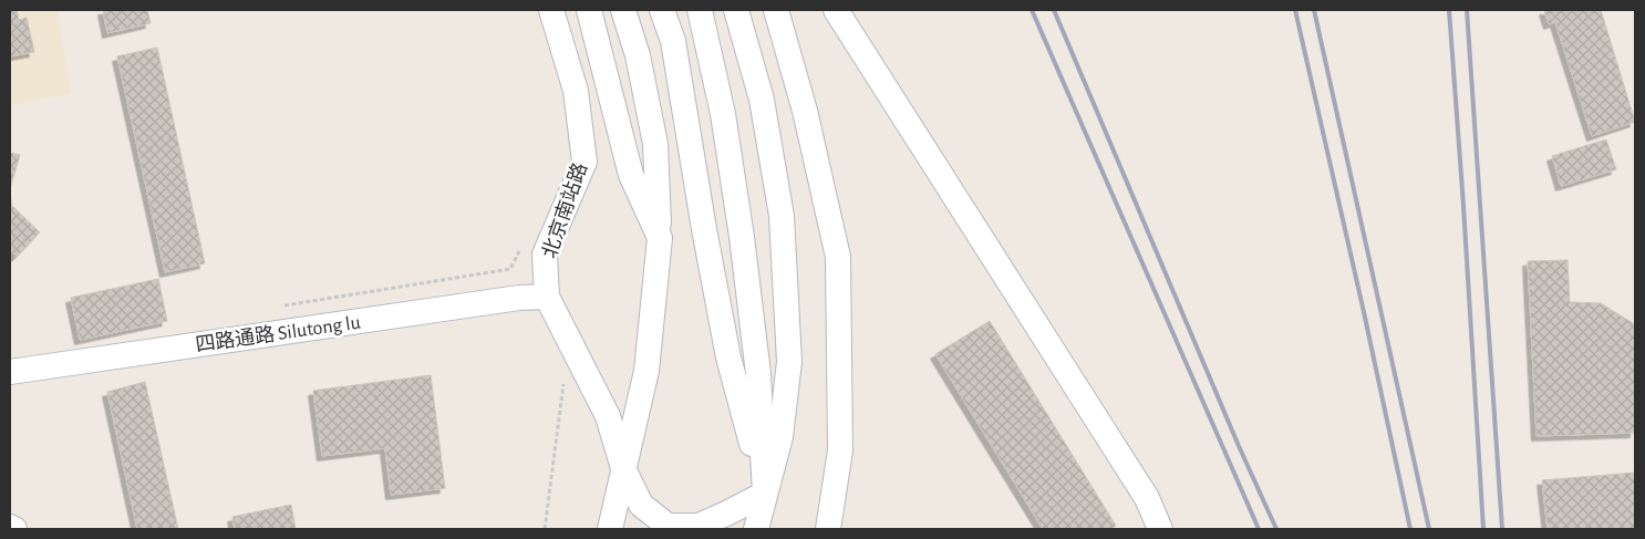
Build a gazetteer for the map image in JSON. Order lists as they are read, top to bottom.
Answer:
{
  "streets": {
    "street": ["北京南站路", "四路通路 Silutong lu"]
  },
  "crossings": [
    ["北京南站路", "四路通路 Silutong lu"]
  ]
}
